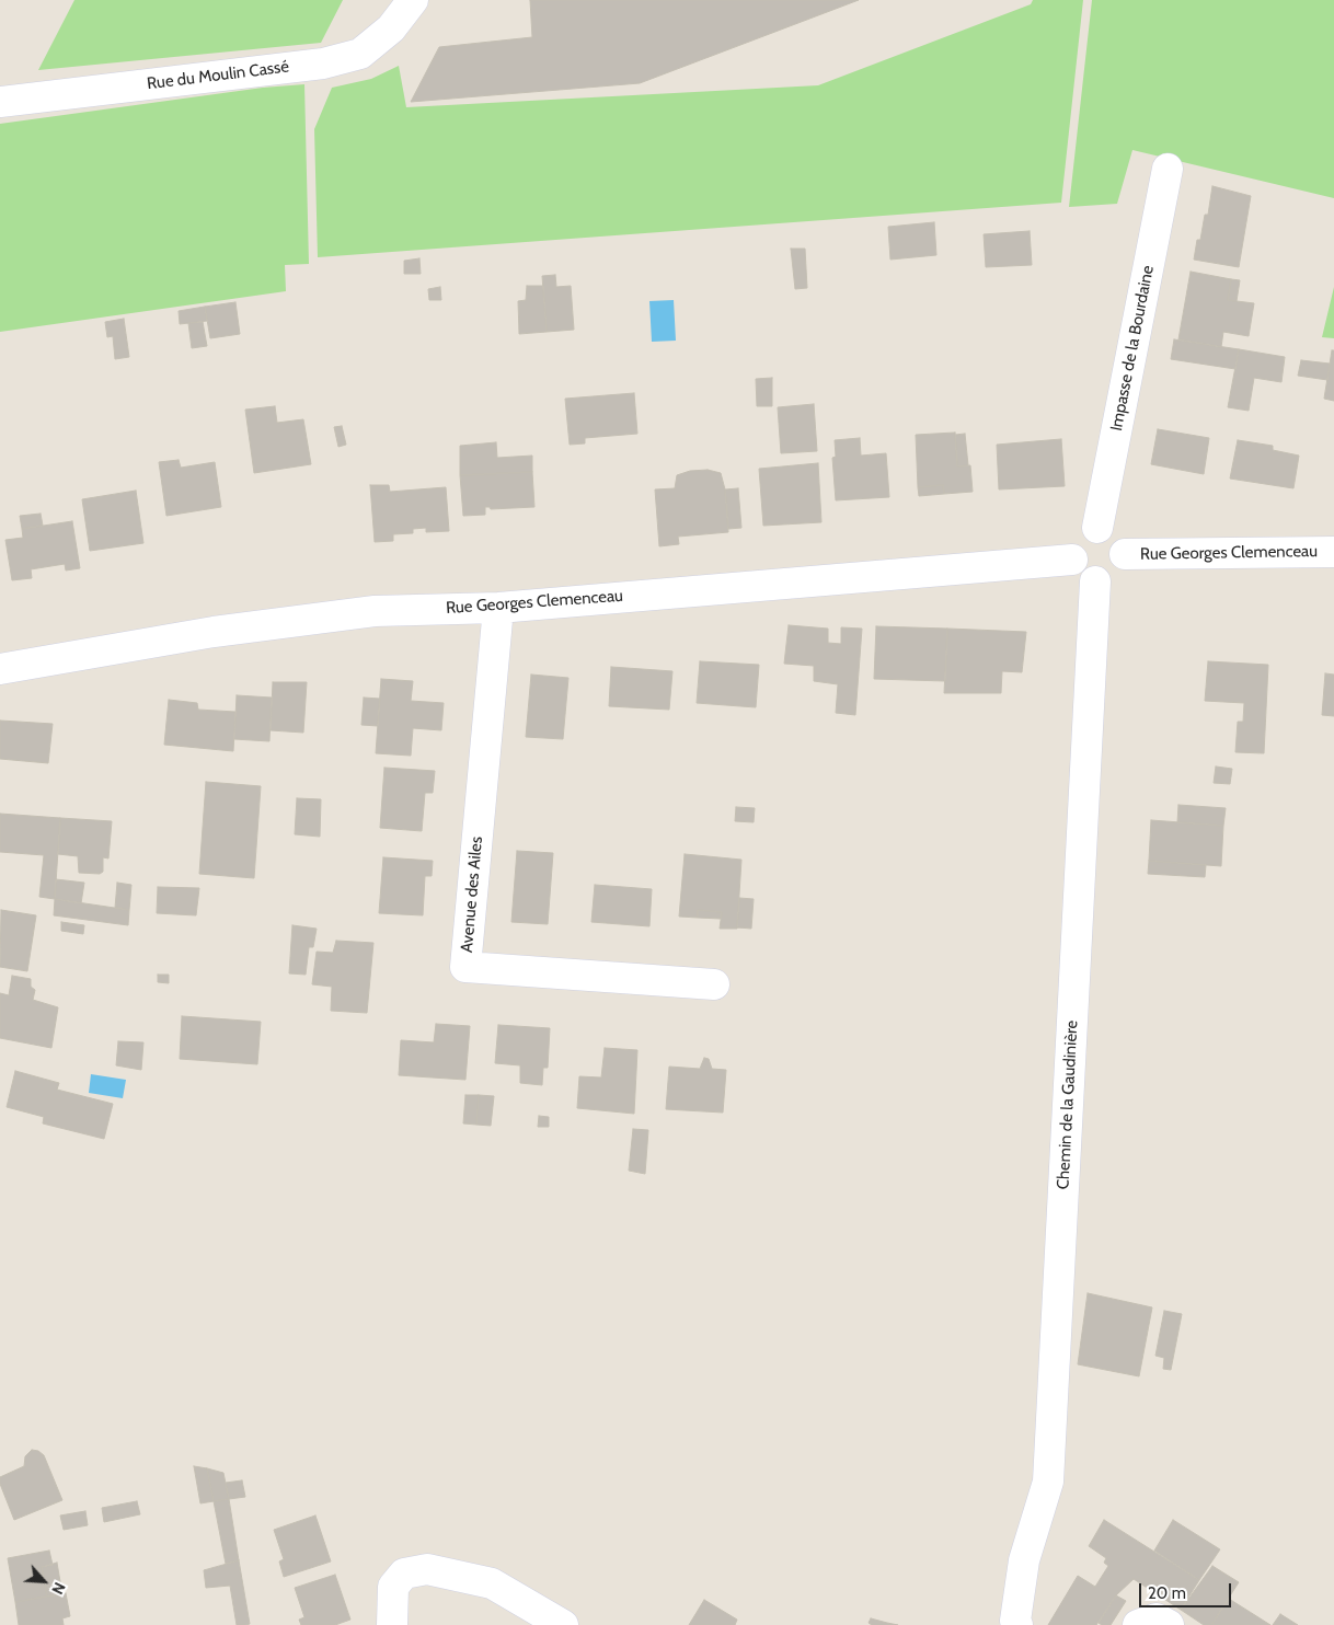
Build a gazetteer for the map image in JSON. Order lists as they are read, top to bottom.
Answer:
{
  "streets": {
    "street": [
      "Rue du Moulin Cassé",
      "Impasse de la Bourdaine",
      "Rue Georges Clemenceau",
      "Avenue des Ailes",
      "Chemin de la Gaudinière"
    ]
  },
  "crossings": [
    ["Impasse de la Bourdaine", "Rue Georges Clemenceau"],
    ["Impasse de la Bourdaine", "Chemin de la Gaudinière"],
    ["Rue Georges Clemenceau", "Avenue des Ailes"],
    ["Rue Georges Clemenceau", "Chemin de la Gaudinière"]
  ],
  "scale_bar": "20 m",
  "north": "bottom right"
}
